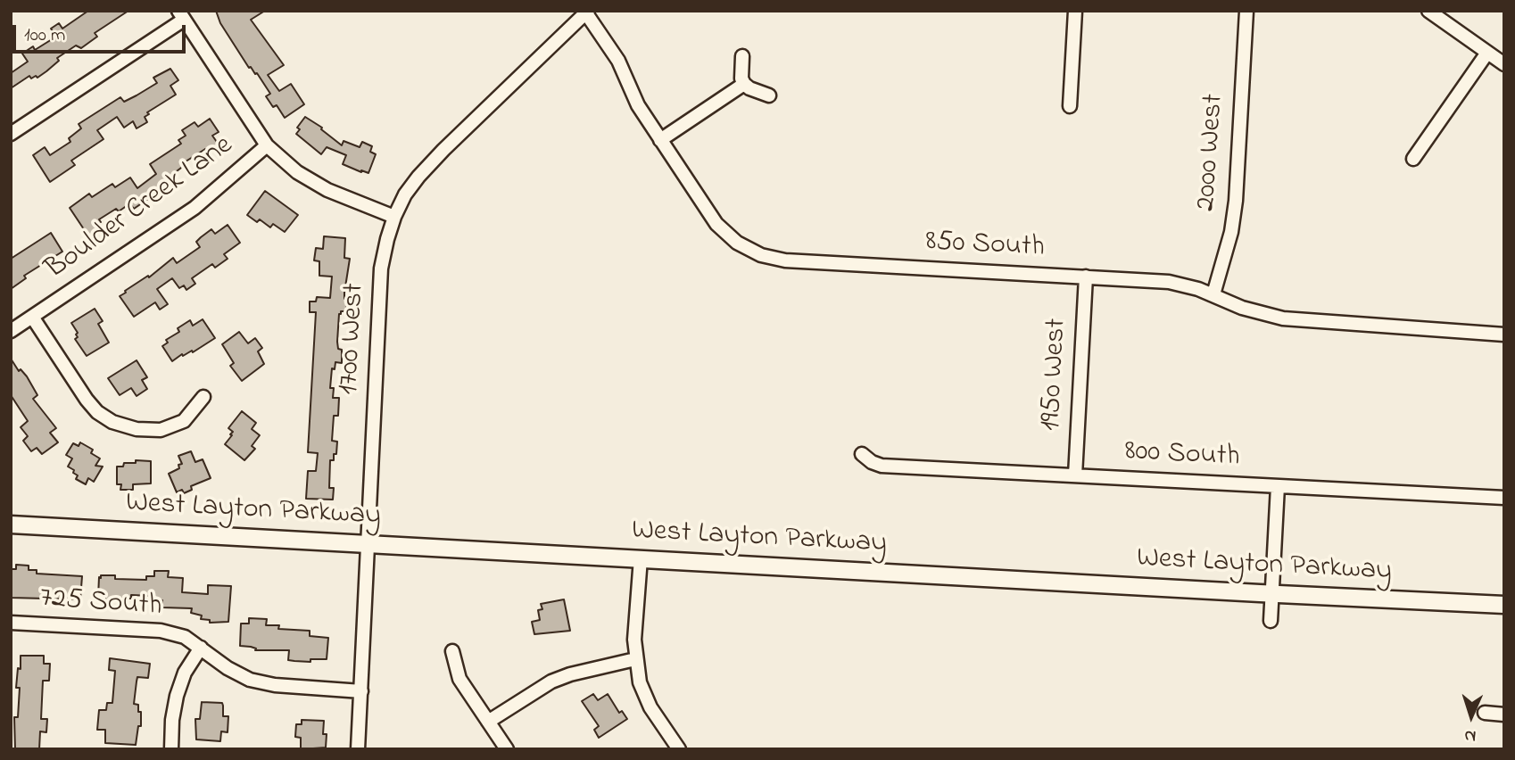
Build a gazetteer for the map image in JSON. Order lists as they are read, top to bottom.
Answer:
{
  "streets": {
    "main road": ["West Layton Parkway"],
    "street": [
      "2000 West",
      "Boulder Creek Lane",
      "850 South",
      "1700 West",
      "1950 West",
      "800 South",
      "725 South"
    ]
  },
  "crossings": [
    ["2000 West", "850 South"],
    ["850 South", "1700 West"],
    ["850 South", "1950 West"],
    ["1700 West", "West Layton Parkway"],
    ["1700 West", "725 South"],
    ["1950 West", "800 South"]
  ],
  "scale_bar": "100 m",
  "north": "bottom"
}
